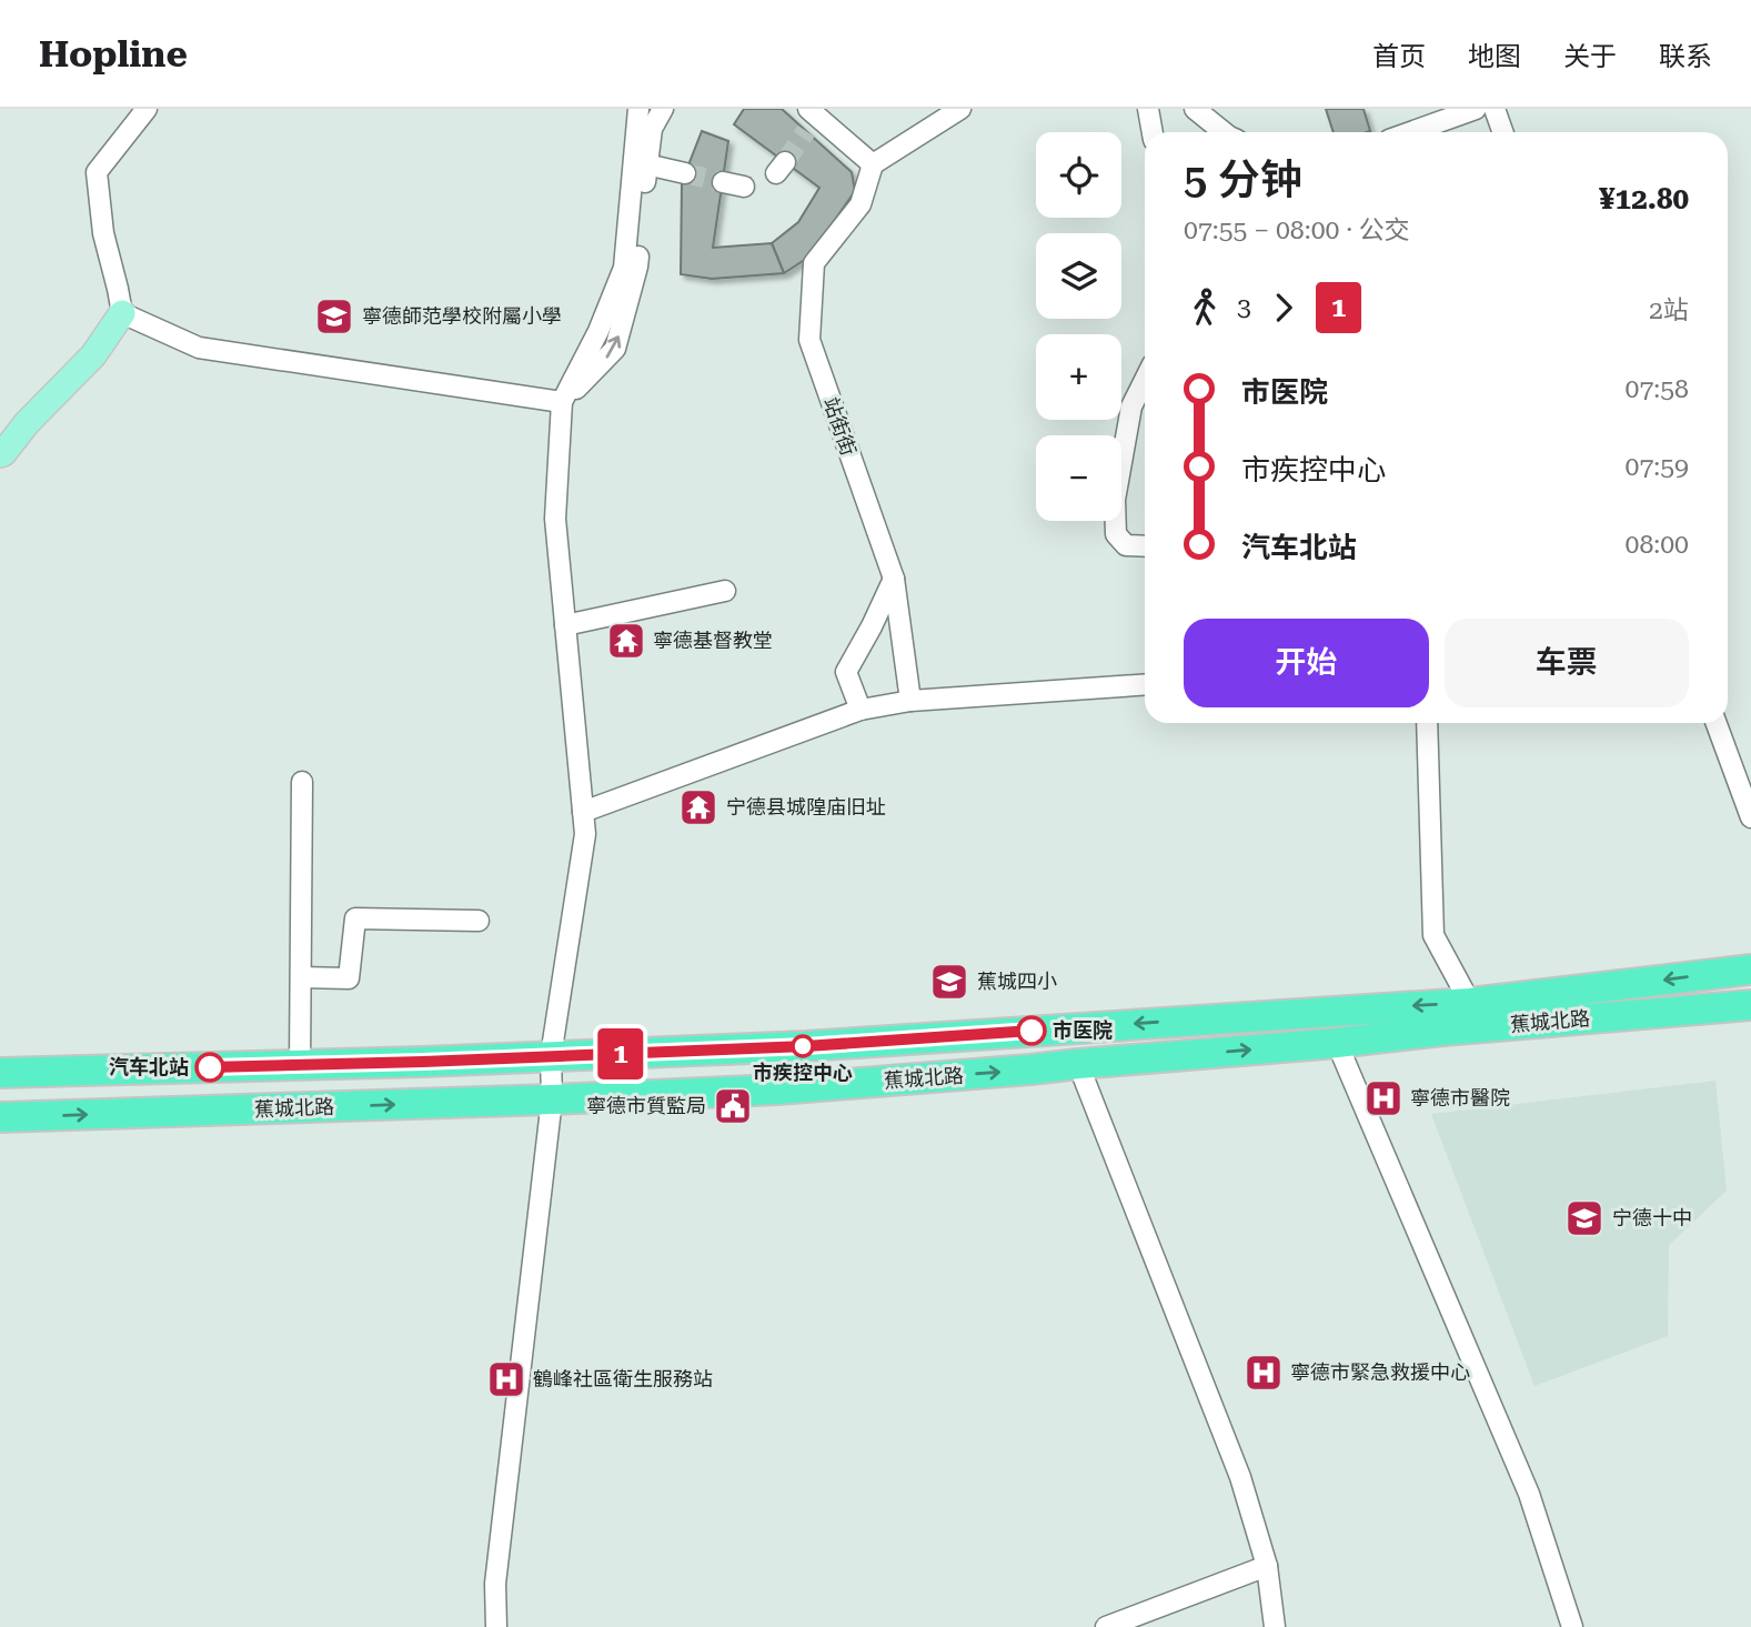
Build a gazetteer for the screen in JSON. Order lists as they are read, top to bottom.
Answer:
{
  "streets": {
    "highway": ["蕉城北路"],
    "street": ["站街街"]
  },
  "places": {
    "school or university": ["寧德師范學校附屬小學", "蕉城四小", "宁德十中"],
    "temple": ["寧德基督教堂", "宁德县城隍庙旧址"],
    "other": ["市医院", "市疾控中心", "汽车北站"],
    "hospital": ["寧德市醫院", "寧德市緊急救援中心", "鶴峰社區衛生服務站"],
    "public building": ["寧德市質監局"]
  },
  "lines": ["bus line 1"],
  "page": {
    "header": "Hopline",
    "nav": [
      "首页",
      "地图",
      "关于",
      "联系"
    ],
    "on_map": "1",
    "map_buttons": ["+", "−"],
    "heading": ["5 分钟", "07:55 – 08:00 · 公交", "¥12.80"],
    "legs": ["3", "1", "2站"],
    "list": [
      {
        "name": "市医院",
        "value": "07:58"
      },
      {
        "name": "市疾控中心",
        "value": "07:59"
      },
      {
        "name": "汽车北站",
        "value": "08:00"
      }
    ],
    "buttons": ["开始", "车票"]
  }
}
